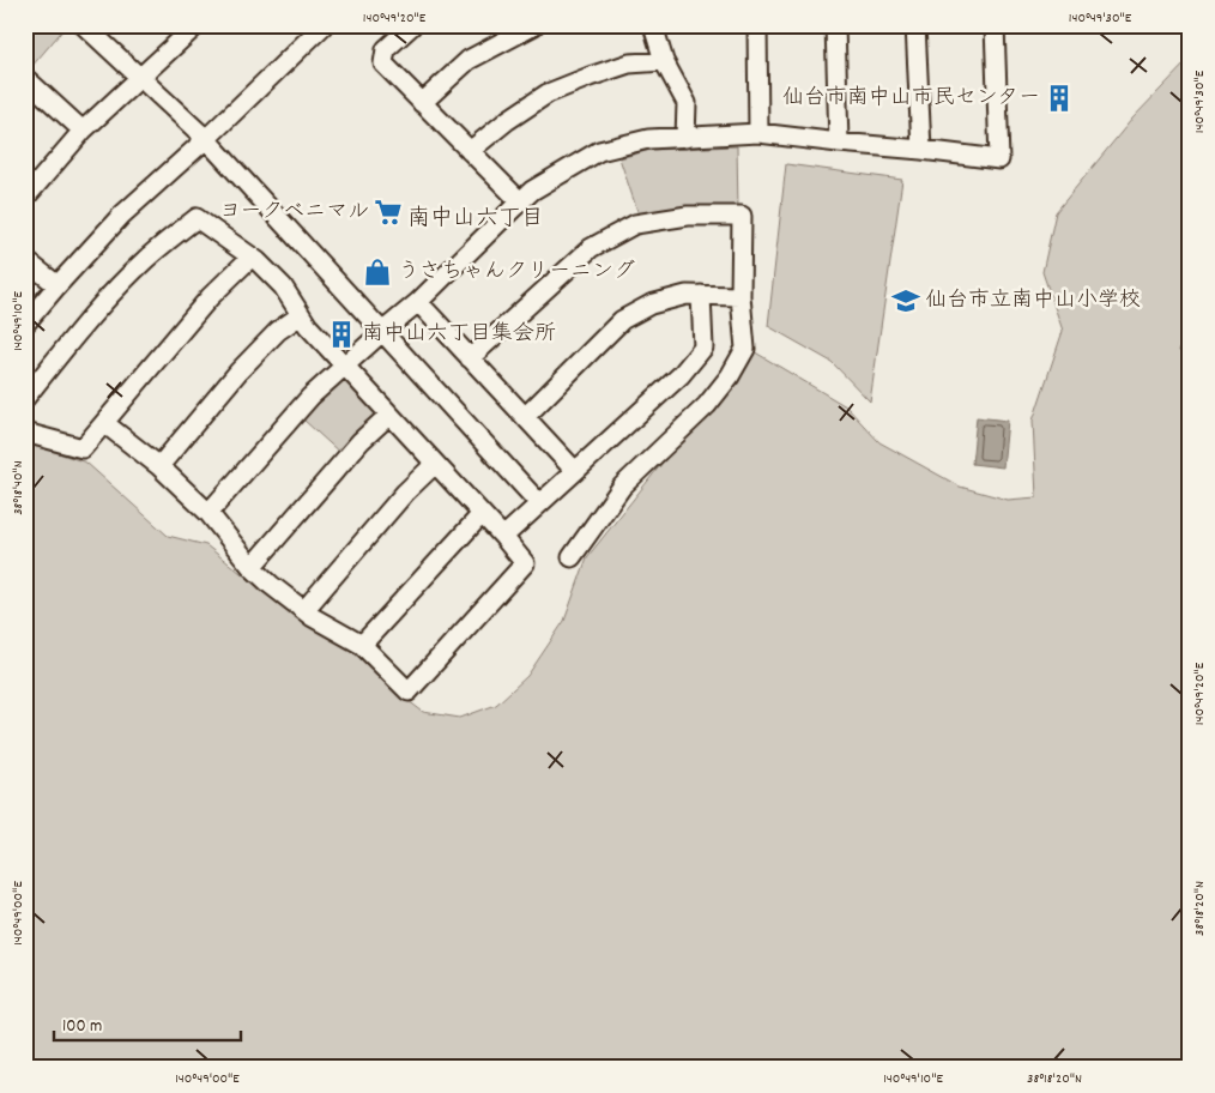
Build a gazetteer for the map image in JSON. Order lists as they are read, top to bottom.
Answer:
{
  "districts": ["南中山六丁目"],
  "places": {
    "building": ["仙台市南中山市民センター", "南中山六丁目集会所"],
    "supermarket": ["ヨークベニマル"],
    "shop": ["うさちゃんクリーニング"],
    "school or university": ["仙台市立南中山小学校"]
  },
  "scale_bar": "100 m",
  "coordinates": [
    "140°49'20\"E",
    "140°49'30\"E",
    "140°49'10\"E",
    "38°18'40\"N",
    "38°18'20\"N",
    "140°49'00\"E"
  ]
}
